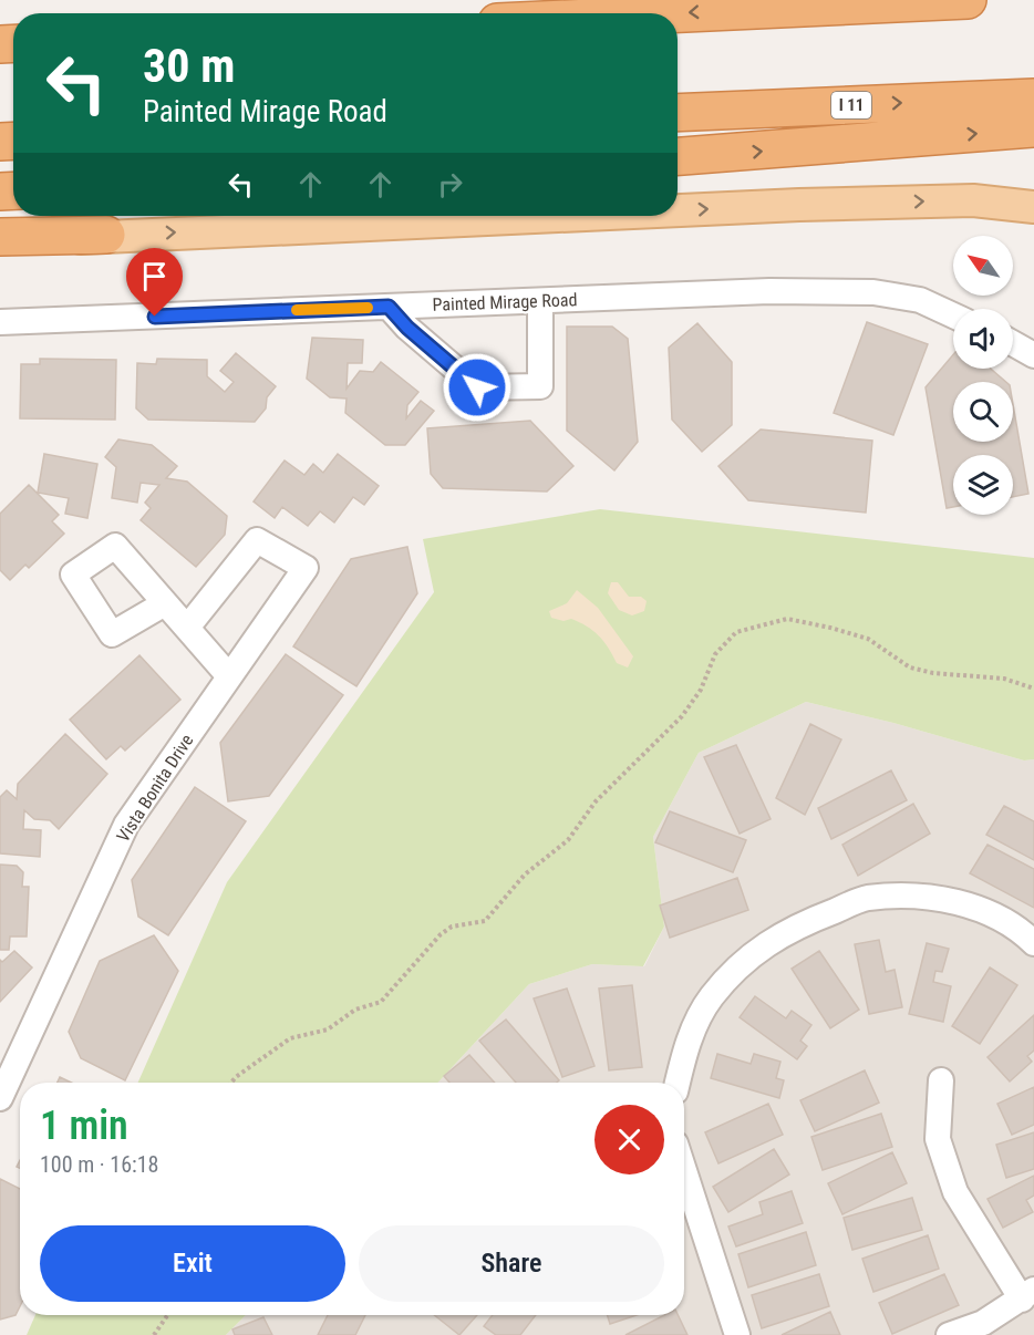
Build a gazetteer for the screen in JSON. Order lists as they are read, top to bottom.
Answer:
{
  "streets": {
    "highway": ["I 11"],
    "street": ["Painted Mirage Road", "Vista Bonita Drive"]
  },
  "north": "top left",
  "page": {
    "turn": ["30 m", "Painted Mirage Road"],
    "heading": ["1 min", "100 m · 16:18"],
    "buttons": ["Exit", "Share"]
  }
}
